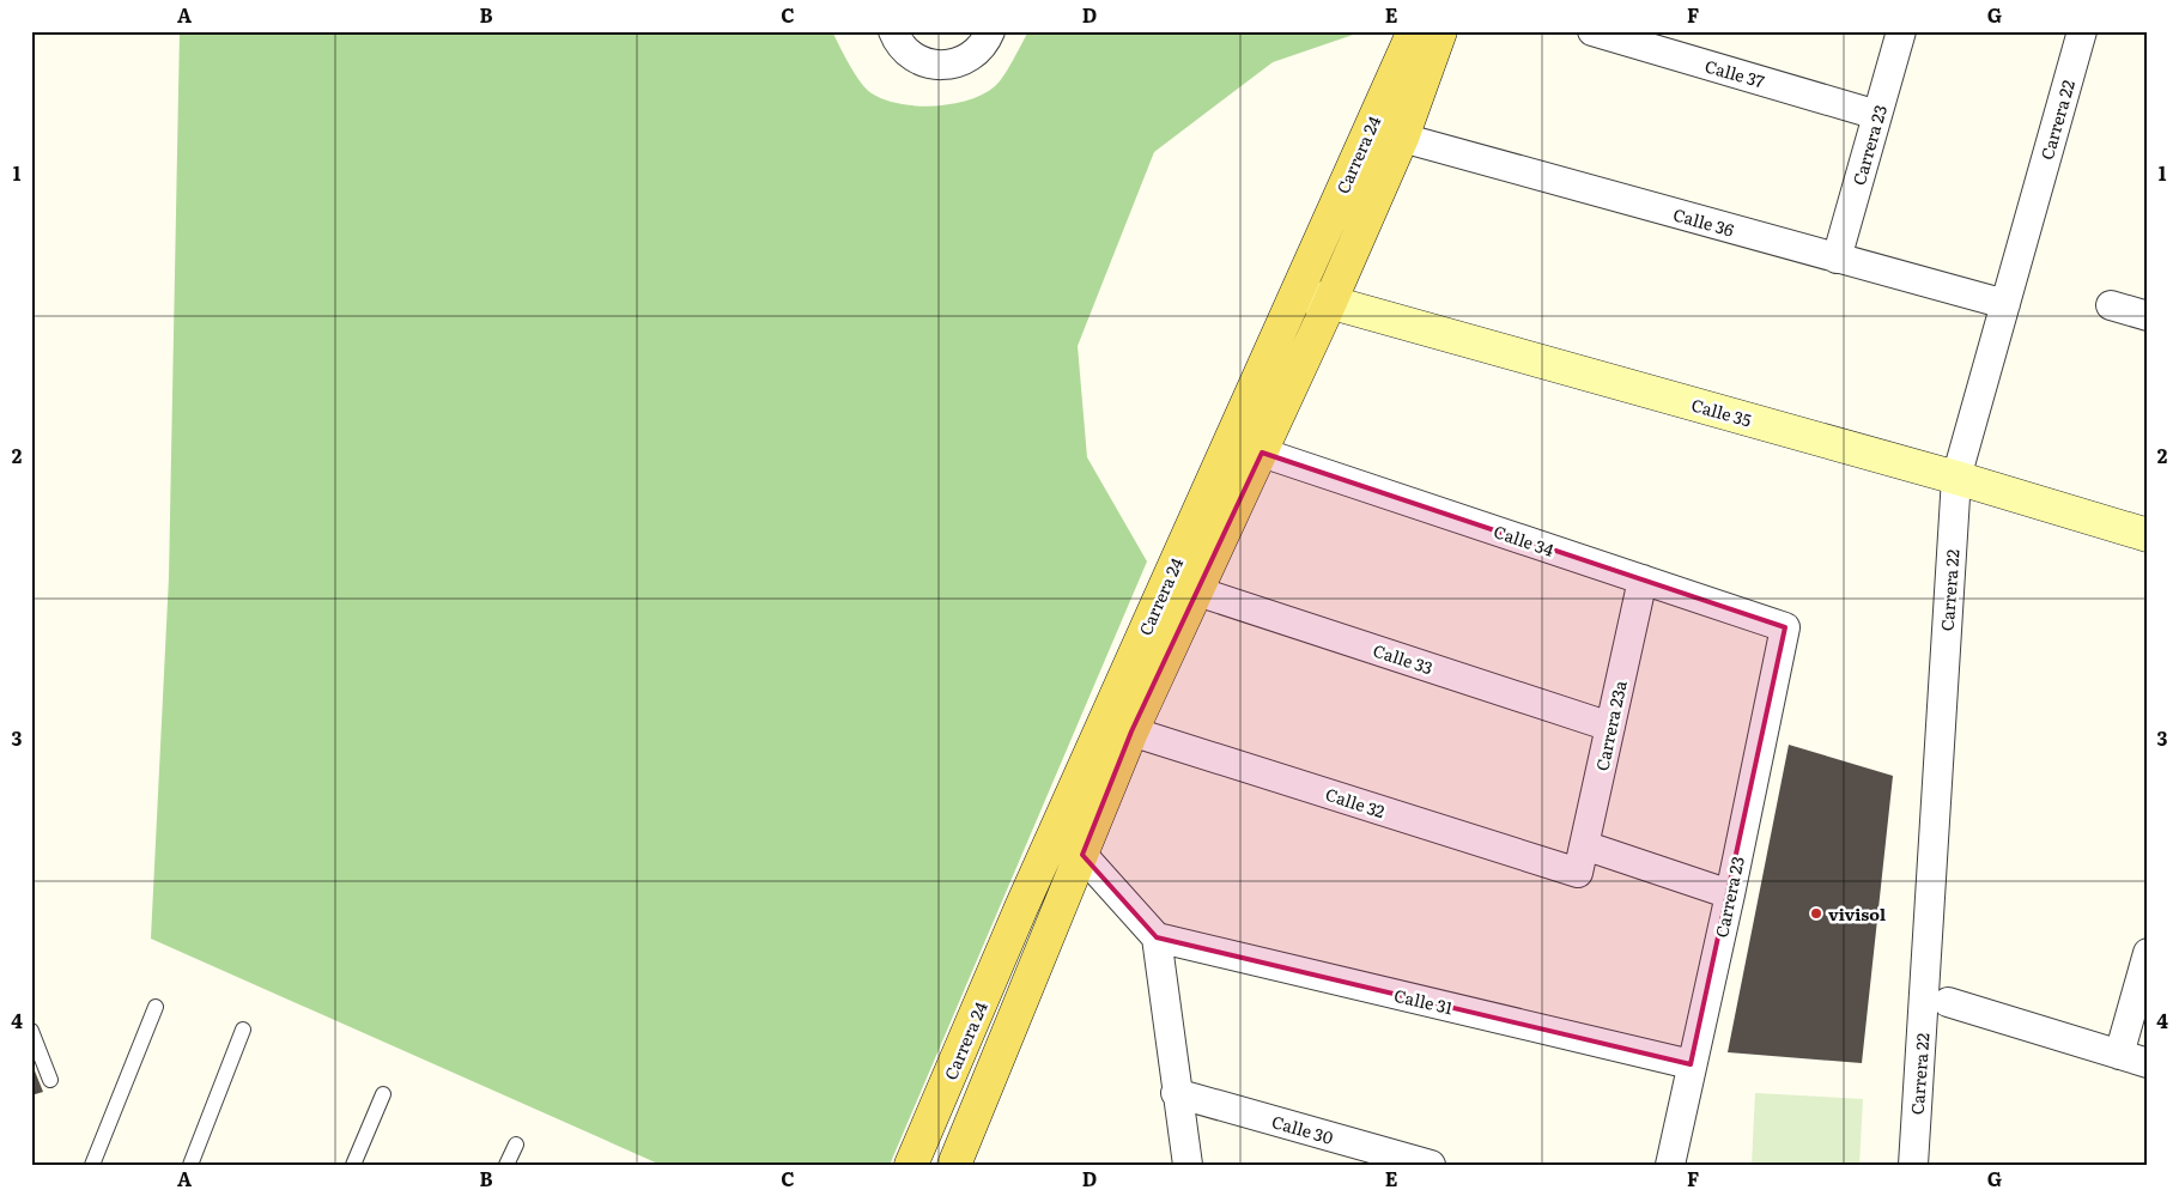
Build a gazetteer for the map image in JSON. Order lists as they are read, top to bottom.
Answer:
{
  "streets": {
    "main road": ["Carrera 24"],
    "street": [
      "Calle 37",
      "Carrera 22",
      "Carrera 23",
      "Calle 36",
      "Calle 35",
      "Calle 34",
      "Calle 33",
      "Carrera 23a",
      "Calle 32",
      "Calle 31",
      "Calle 30"
    ]
  },
  "crossings": [
    ["Calle 37", "Carrera 23"],
    ["Carrera 22", "Calle 36"],
    ["Carrera 22", "Calle 35"],
    ["Carrera 23", "Calle 36"],
    ["Carrera 23", "Calle 34"],
    ["Carrera 23", "Calle 31"],
    ["Carrera 24", "Calle 36"],
    ["Carrera 24", "Calle 35"],
    ["Carrera 24", "Calle 34"],
    ["Carrera 24", "Calle 33"],
    ["Carrera 24", "Calle 32"],
    ["Calle 34", "Carrera 23a"],
    ["Calle 33", "Carrera 23a"],
    ["Carrera 23a", "Calle 32"]
  ],
  "places": ["vivisol"],
  "grid": {
    "columns": [
      "A",
      "B",
      "C",
      "D",
      "E",
      "F",
      "G"
    ],
    "rows": [
      "1",
      "2",
      "3",
      "4"
    ]
  }
}
